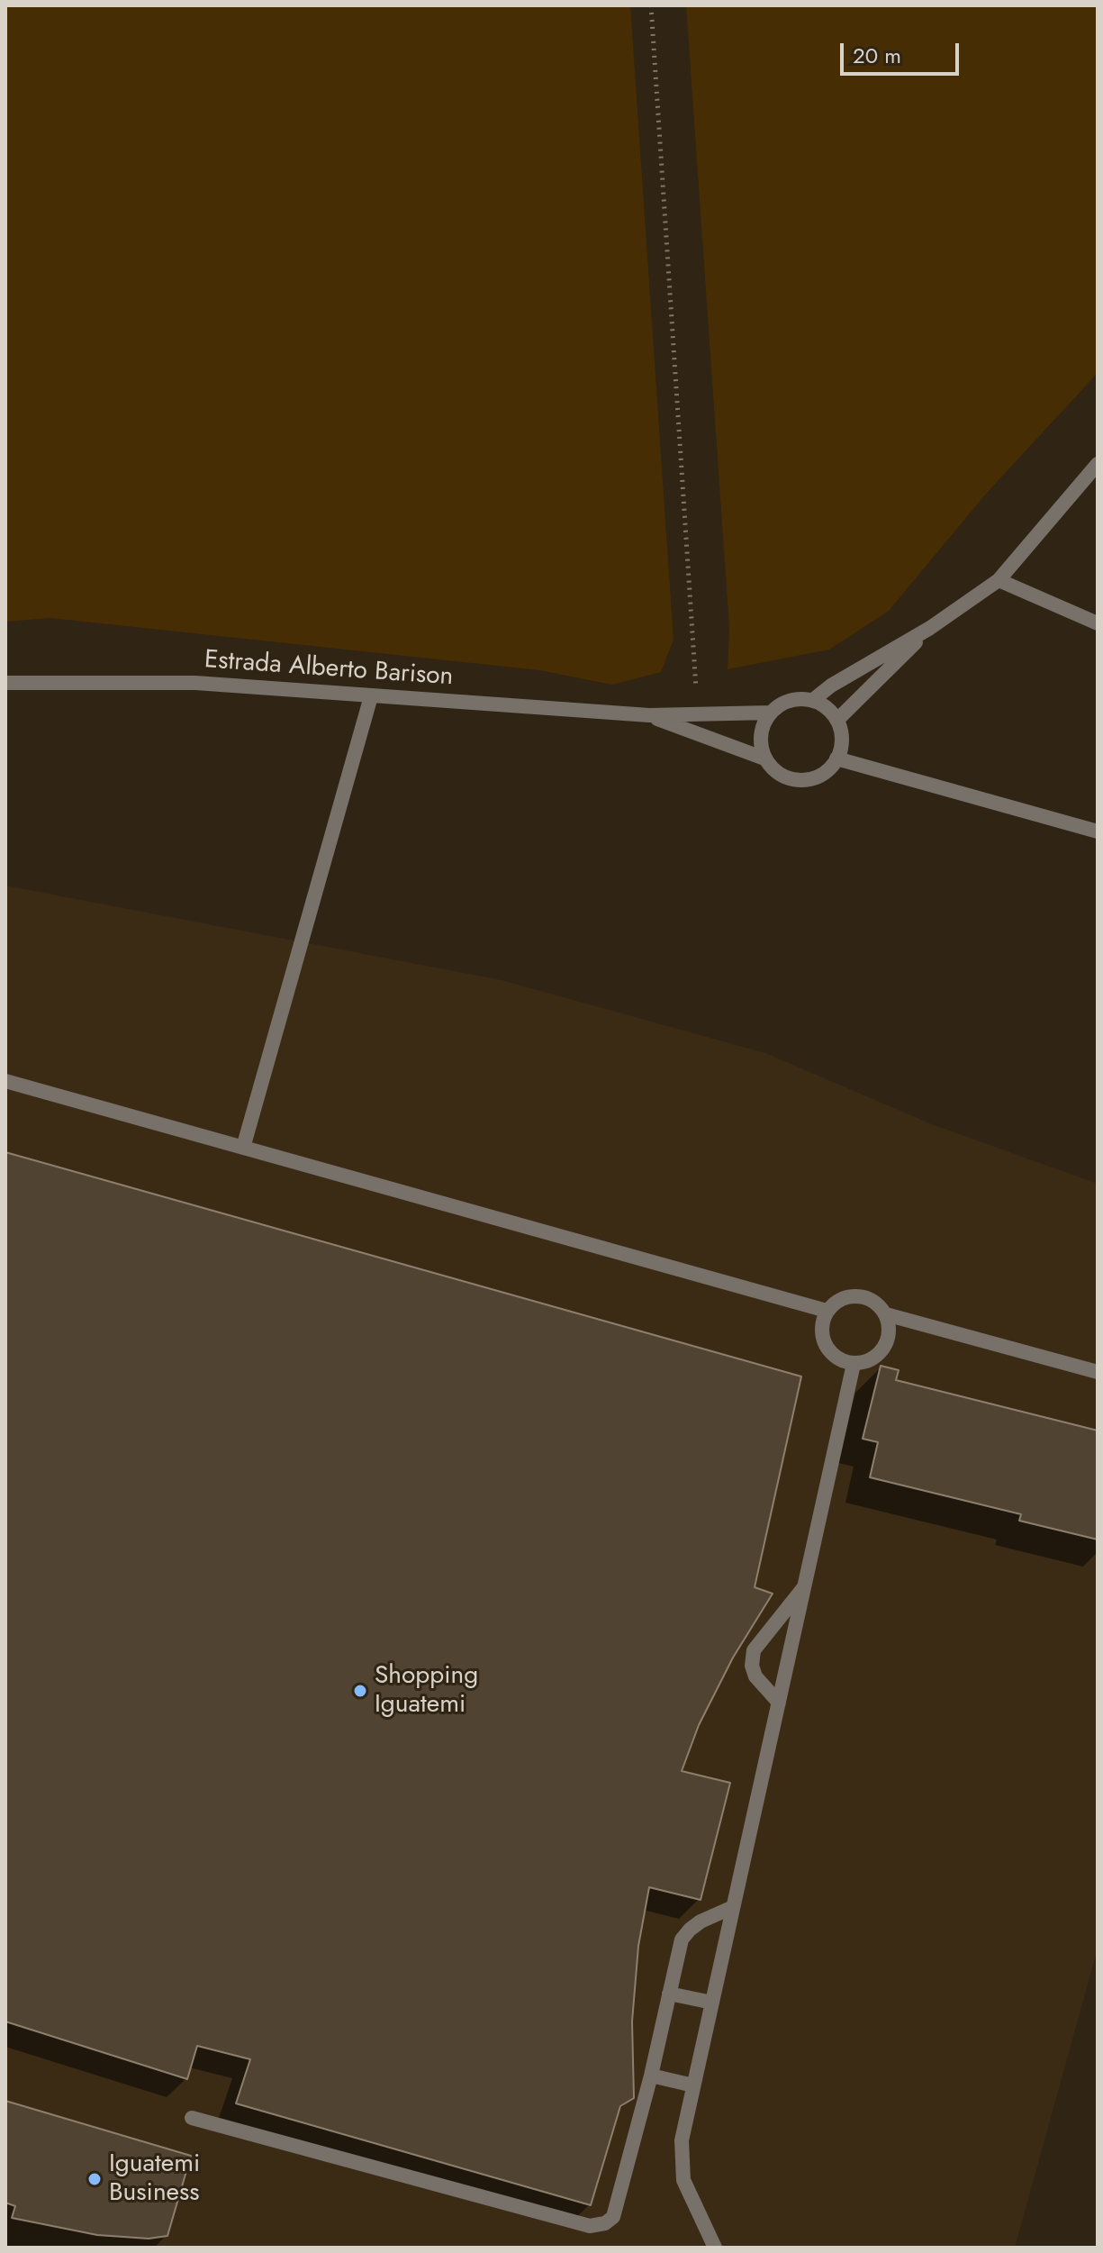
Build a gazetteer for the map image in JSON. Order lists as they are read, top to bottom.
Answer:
{
  "streets": {
    "street": ["Estrada Alberto Barison"]
  },
  "places": ["Shopping Iguatemi", "Iguatemi Business"],
  "scale_bar": "20 m"
}
